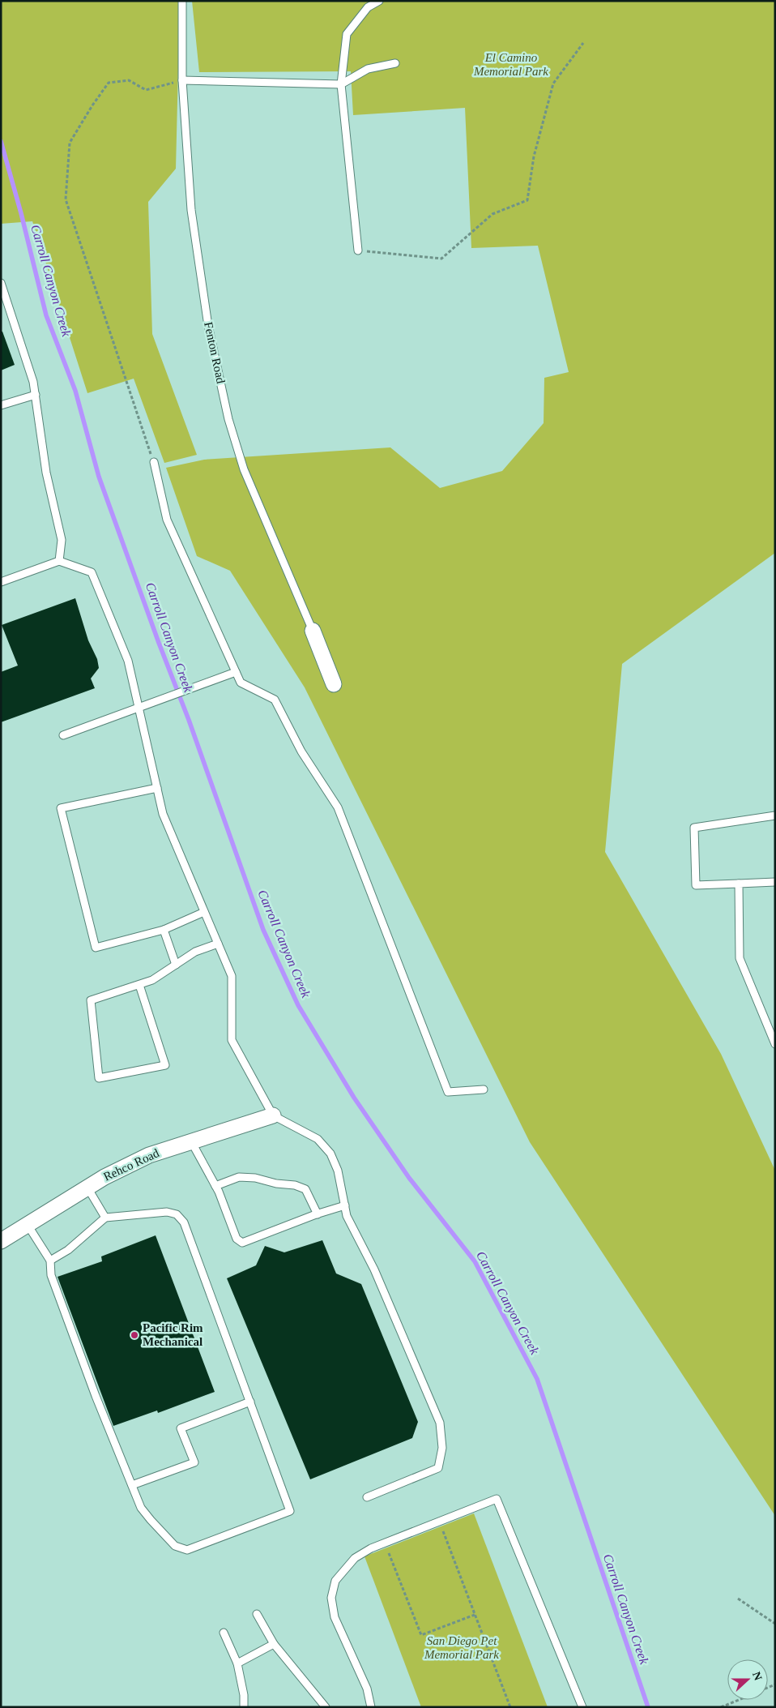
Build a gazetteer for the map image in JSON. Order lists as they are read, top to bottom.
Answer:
{
  "streets": {
    "street": ["Fenton Road", "Rehco Road"]
  },
  "water": ["Carroll Canyon Creek"],
  "parks": ["El Camino Memorial Park", "San Diego Pet Memorial Park"],
  "places": ["Pacific Rim Mechanical"],
  "north": "right"
}
